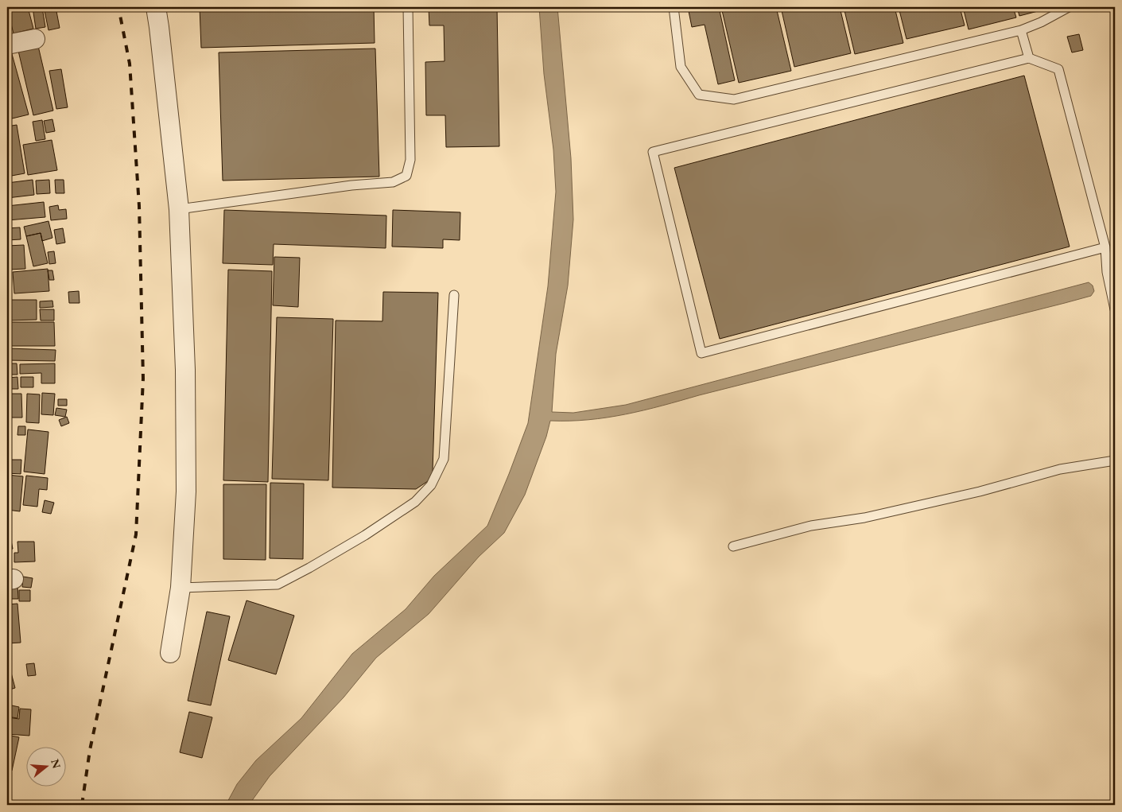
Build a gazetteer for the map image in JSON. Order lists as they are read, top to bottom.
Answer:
{
  "north": "right"
}
